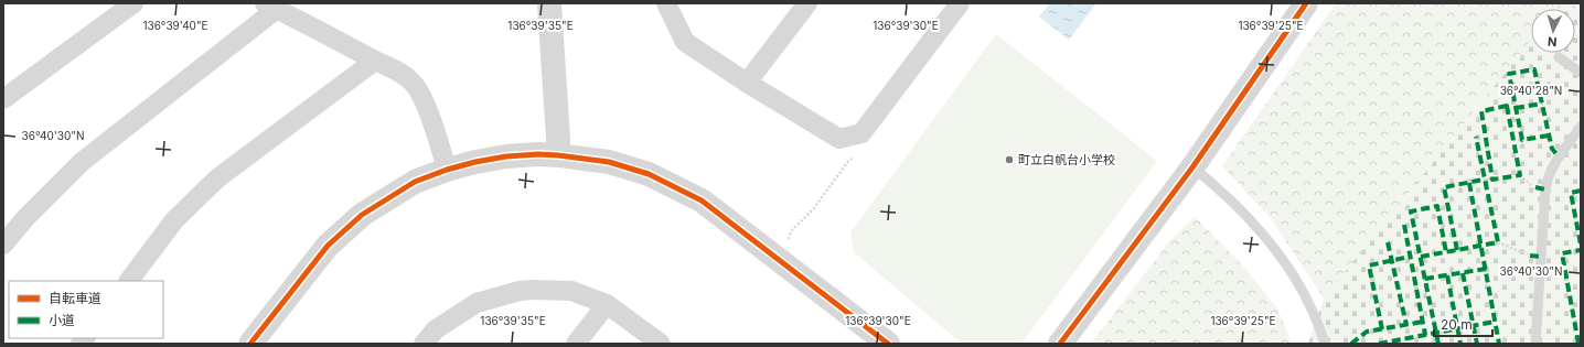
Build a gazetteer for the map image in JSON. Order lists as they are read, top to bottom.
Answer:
{
  "places": ["町立白帆台小学校"],
  "legend": ["自転車道", "小道"],
  "scale_bar": "20 m",
  "north": "bottom",
  "coordinates": [
    "136°39'40\"E",
    "136°39'35\"E",
    "136°39'30\"E",
    "136°39'25\"E",
    "36°40'28\"N",
    "36°40'30\"N"
  ]
}
